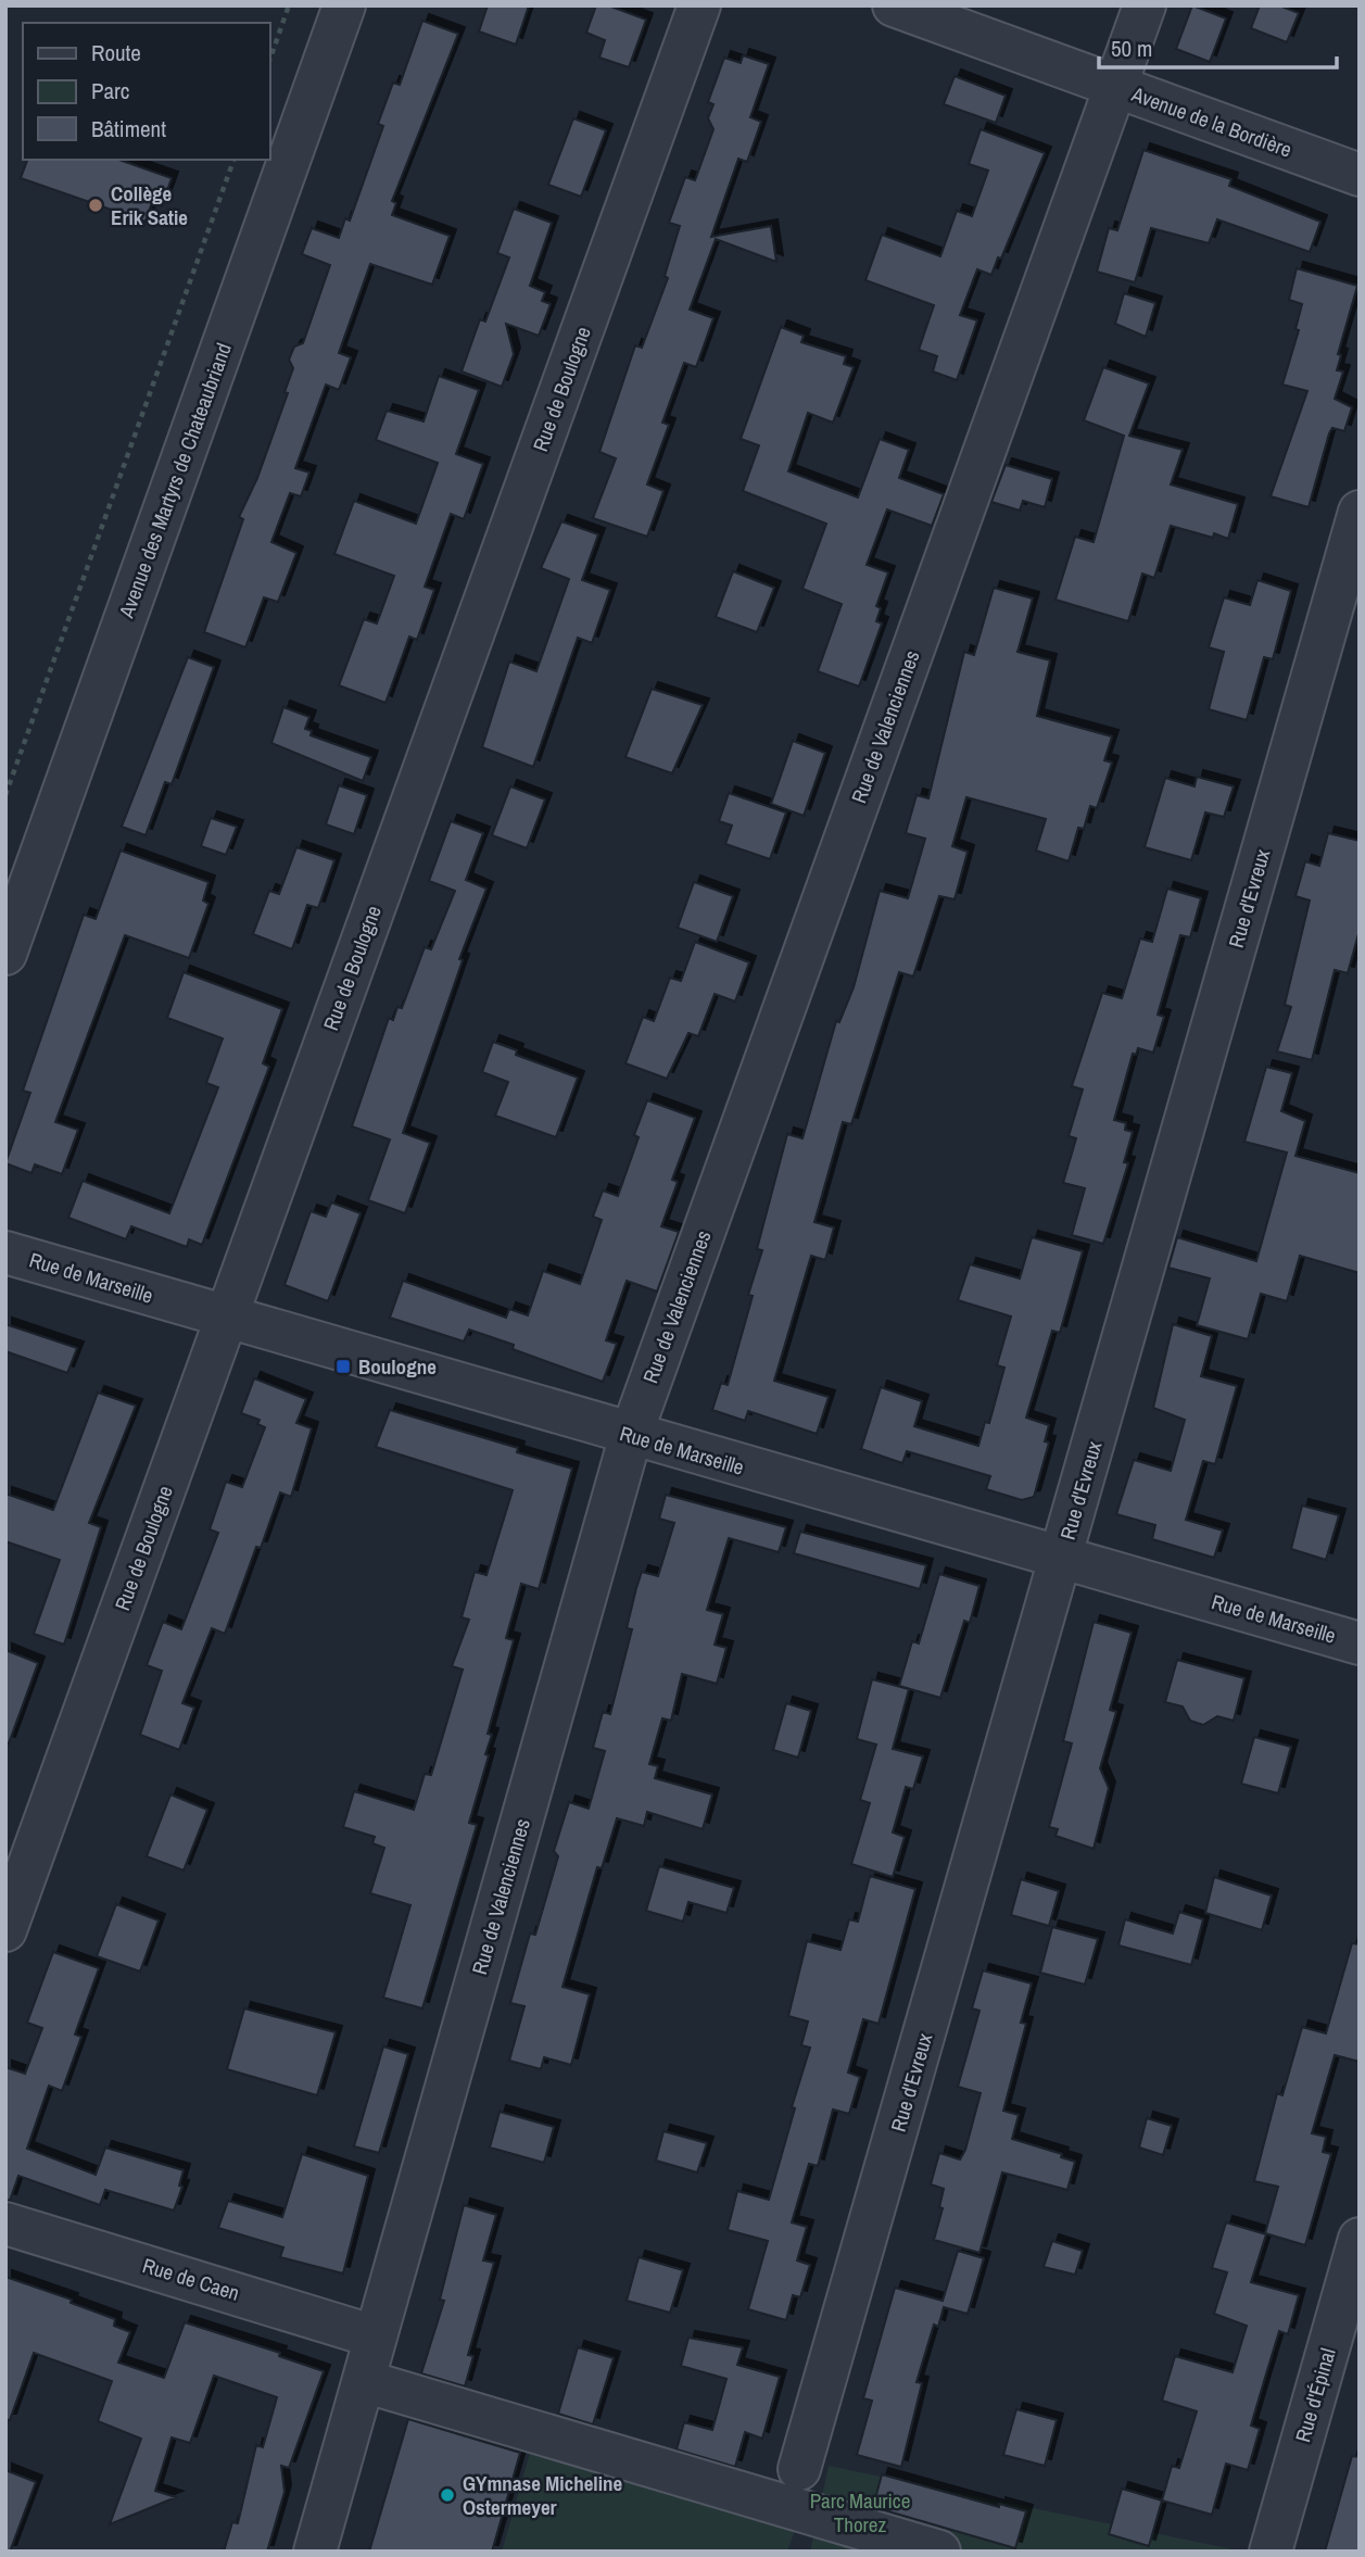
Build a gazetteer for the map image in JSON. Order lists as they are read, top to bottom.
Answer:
{
  "streets": {
    "street": [
      "Avenue de la Bordière",
      "Rue de Boulogne",
      "Avenue des Martyrs de Chateaubriand",
      "Rue de Valenciennes",
      "Rue d'Evreux",
      "Rue de Marseille",
      "Rue de Caen",
      "Rue d'Épinal"
    ]
  },
  "crossings": [
    ["Avenue de la Bordière", "Rue de Valenciennes"],
    ["Rue de Boulogne", "Rue de Marseille"],
    ["Rue de Valenciennes", "Rue de Marseille"],
    ["Rue de Valenciennes", "Rue de Caen"],
    ["Rue d'Evreux", "Rue de Marseille"]
  ],
  "parks": ["Parc Maurice Thorez"],
  "places": {
    "other": ["Collège Erik Satie", "GYmnase Micheline Ostermeyer"],
    "transit": ["Boulogne"]
  },
  "legend": ["Route", "Parc", "Bâtiment"],
  "scale_bar": "50 m"
}
